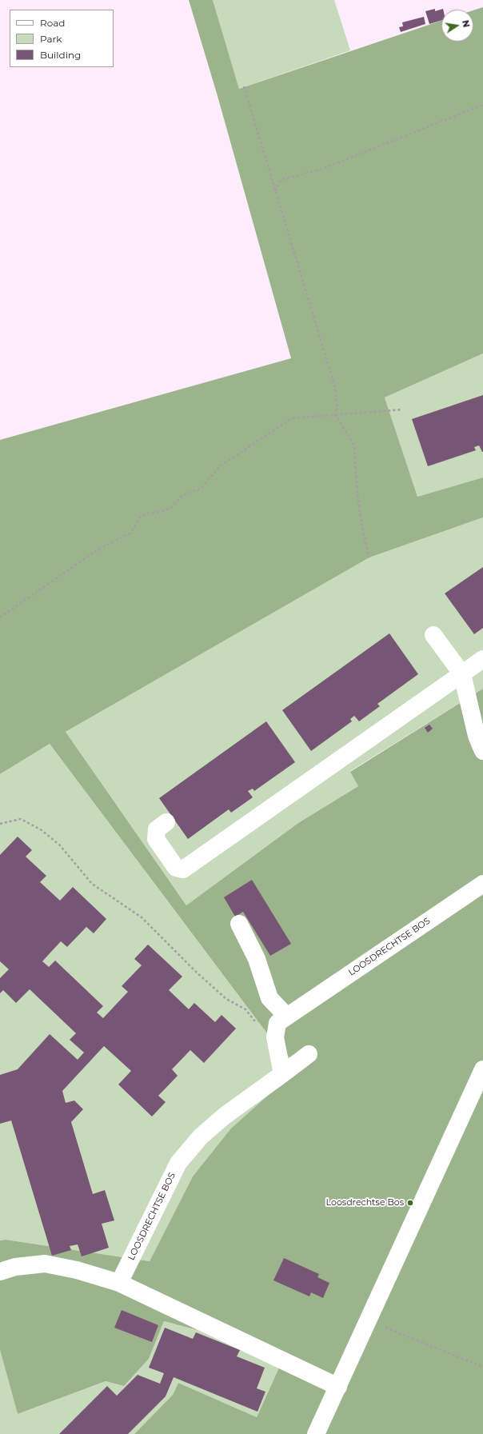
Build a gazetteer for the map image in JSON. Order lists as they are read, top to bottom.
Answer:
{
  "streets": {
    "street": ["LOOSDRECHTSE BOS"]
  },
  "places": ["Loosdrechtse Bos"],
  "legend": ["Road", "Park", "Building"],
  "north": "right"
}
